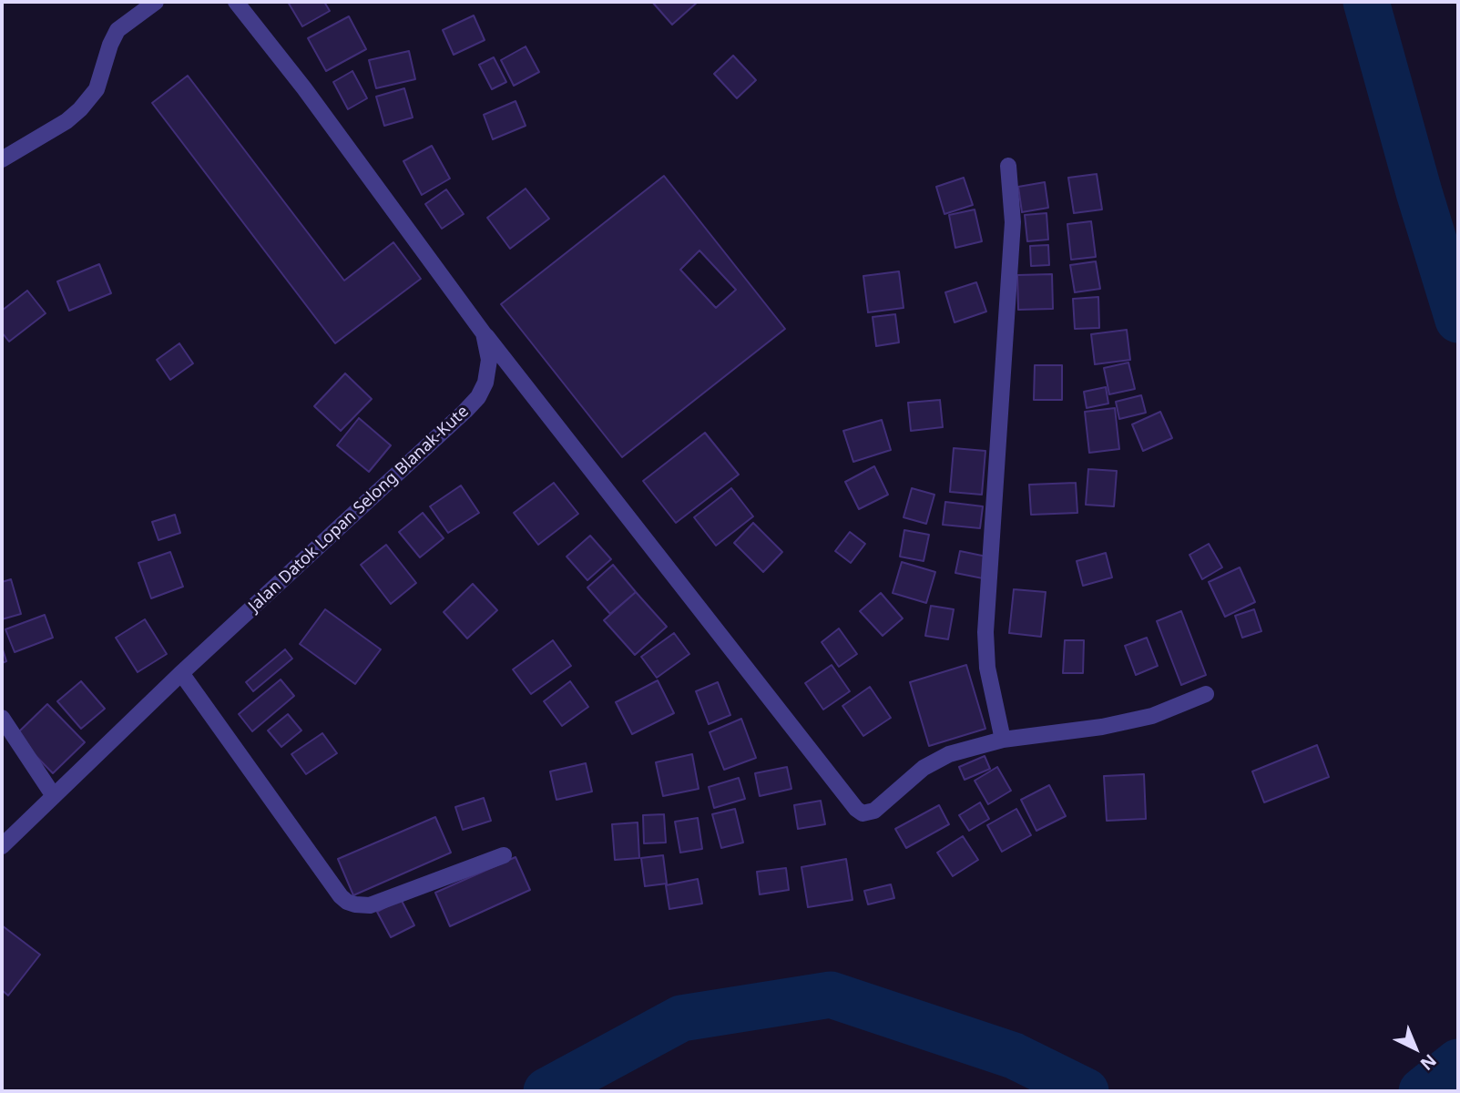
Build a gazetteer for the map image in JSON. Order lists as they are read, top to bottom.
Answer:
{
  "streets": {
    "street": ["Jalan Datok Lopan Selong Blanak-Kute"]
  },
  "north": "bottom right"
}
